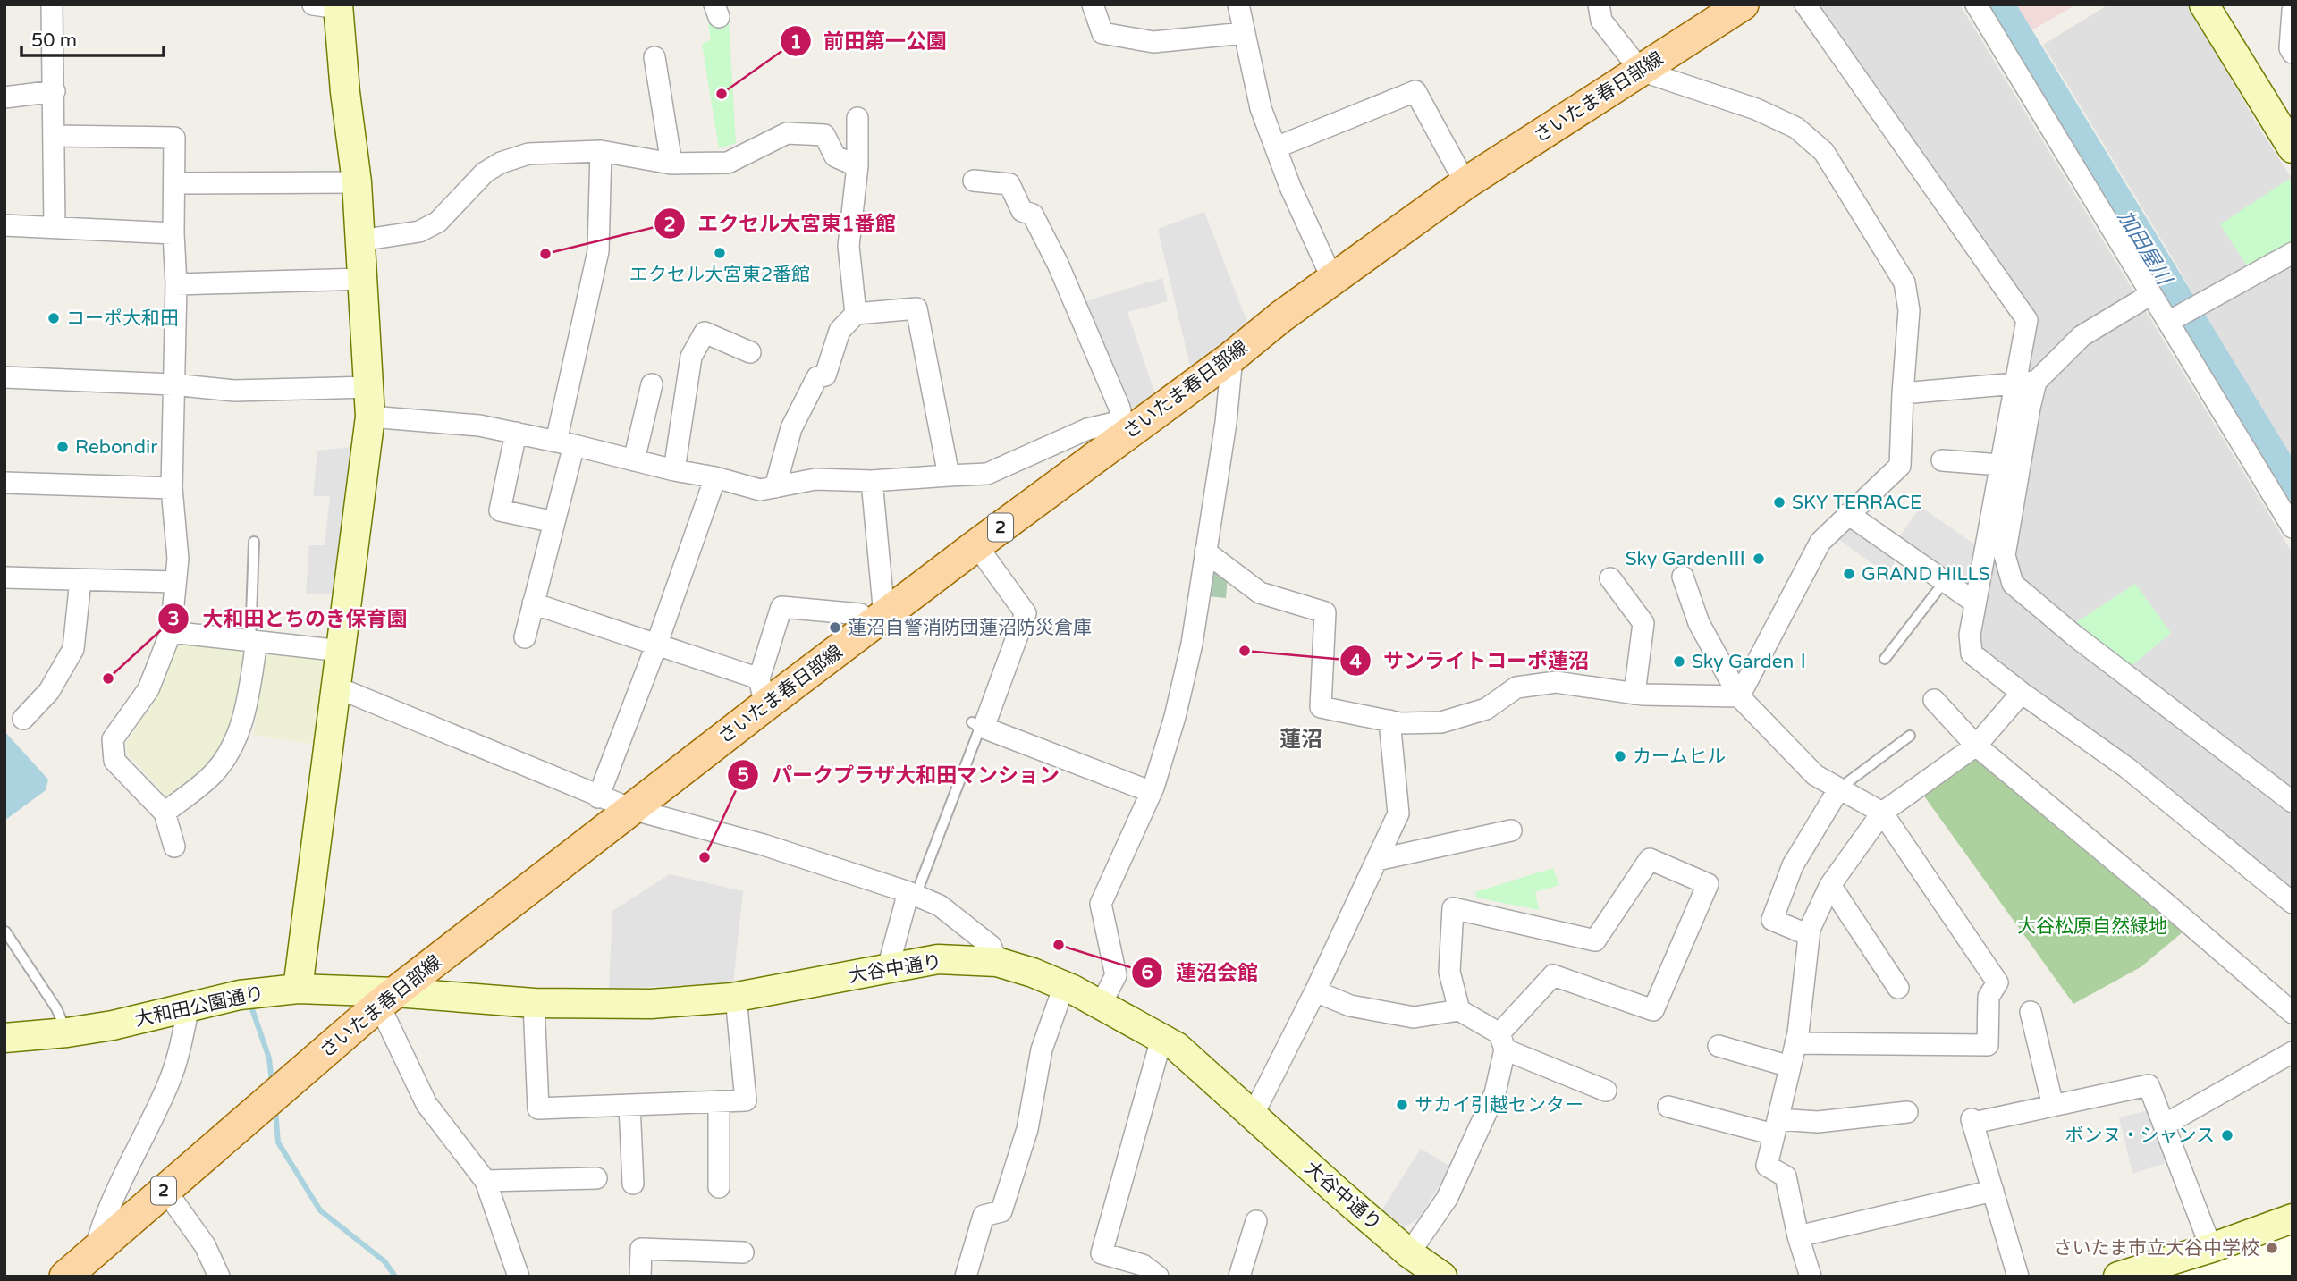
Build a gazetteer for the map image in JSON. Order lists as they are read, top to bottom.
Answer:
{
  "streets": {
    "main road": ["さいたま春日部線", "2"],
    "street": ["大谷中通り", "大和田公園通り"]
  },
  "crossings": [
    ["さいたま春日部線", "大谷中通り"],
    ["さいたま春日部線", "大和田公園通り"],
    ["大谷中通り", "大和田公園通り"]
  ],
  "districts": ["蓮沼"],
  "water": ["加田屋川"],
  "parks": ["大谷松原自然緑地"],
  "places": [
    "前田第一公園",
    "エクセル大宮東2番館",
    "エクセル大宮東1番館",
    "コーポ大和田",
    "Rebondir",
    "SKY TERRACE",
    "Sky GardenⅢ",
    "GRAND HILLS",
    "蓮沼自警消防団蓮沼防災倉庫",
    "サンライトコーポ蓮沼",
    "Sky GardenⅠ",
    "大和田とちのき保育園",
    "カームヒル",
    "パークプラザ大和田マンション",
    "蓮沼会館",
    "サカイ引越センター",
    "ボンヌ・シャンス",
    "さいたま市立大谷中学校"
  ],
  "scale_bar": "50 m"
}
